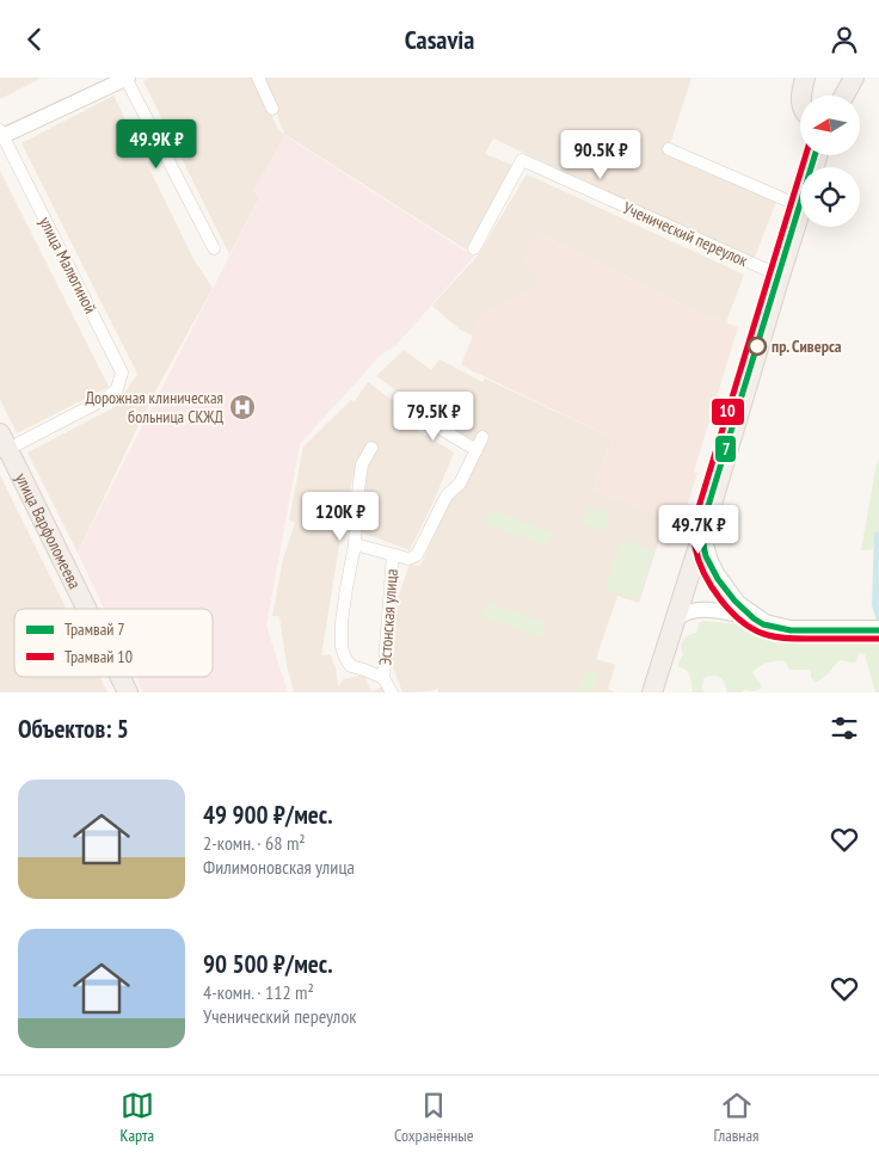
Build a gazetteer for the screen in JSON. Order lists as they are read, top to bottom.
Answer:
{
  "streets": {
    "main road": ["улица Варфоломеева"],
    "street": ["Ученический переулок", "улица Малюгиной", "Эстонская улица"]
  },
  "crossings": [
    ["улица Малюгиной", "улица Варфоломеева"]
  ],
  "places": {
    "other": ["пр. Сиверса"],
    "hospital": ["Дорожная клиническая больница СКЖД"]
  },
  "lines": ["tram line 7", "tram line 10"],
  "legend": ["Трамвай 7", "Трамвай 10"],
  "north": "left",
  "page": {
    "header": "Casavia",
    "price": [
      "49.9K ₽",
      "90.5K ₽",
      "79.5K ₽",
      "120K ₽",
      "49.7K ₽"
    ],
    "heading": "Объектов: 5",
    "list": [
      {
        "name": "49 900 ₽/мес.",
        "note": "2-комн. · 68 m² · Филимоновская улица"
      },
      {
        "name": "90 500 ₽/мес.",
        "note": "4-комн. · 112 m² · Ученический переулок"
      }
    ],
    "tabs": ["Карта", "Сохранённые", "Главная"]
  }
}
